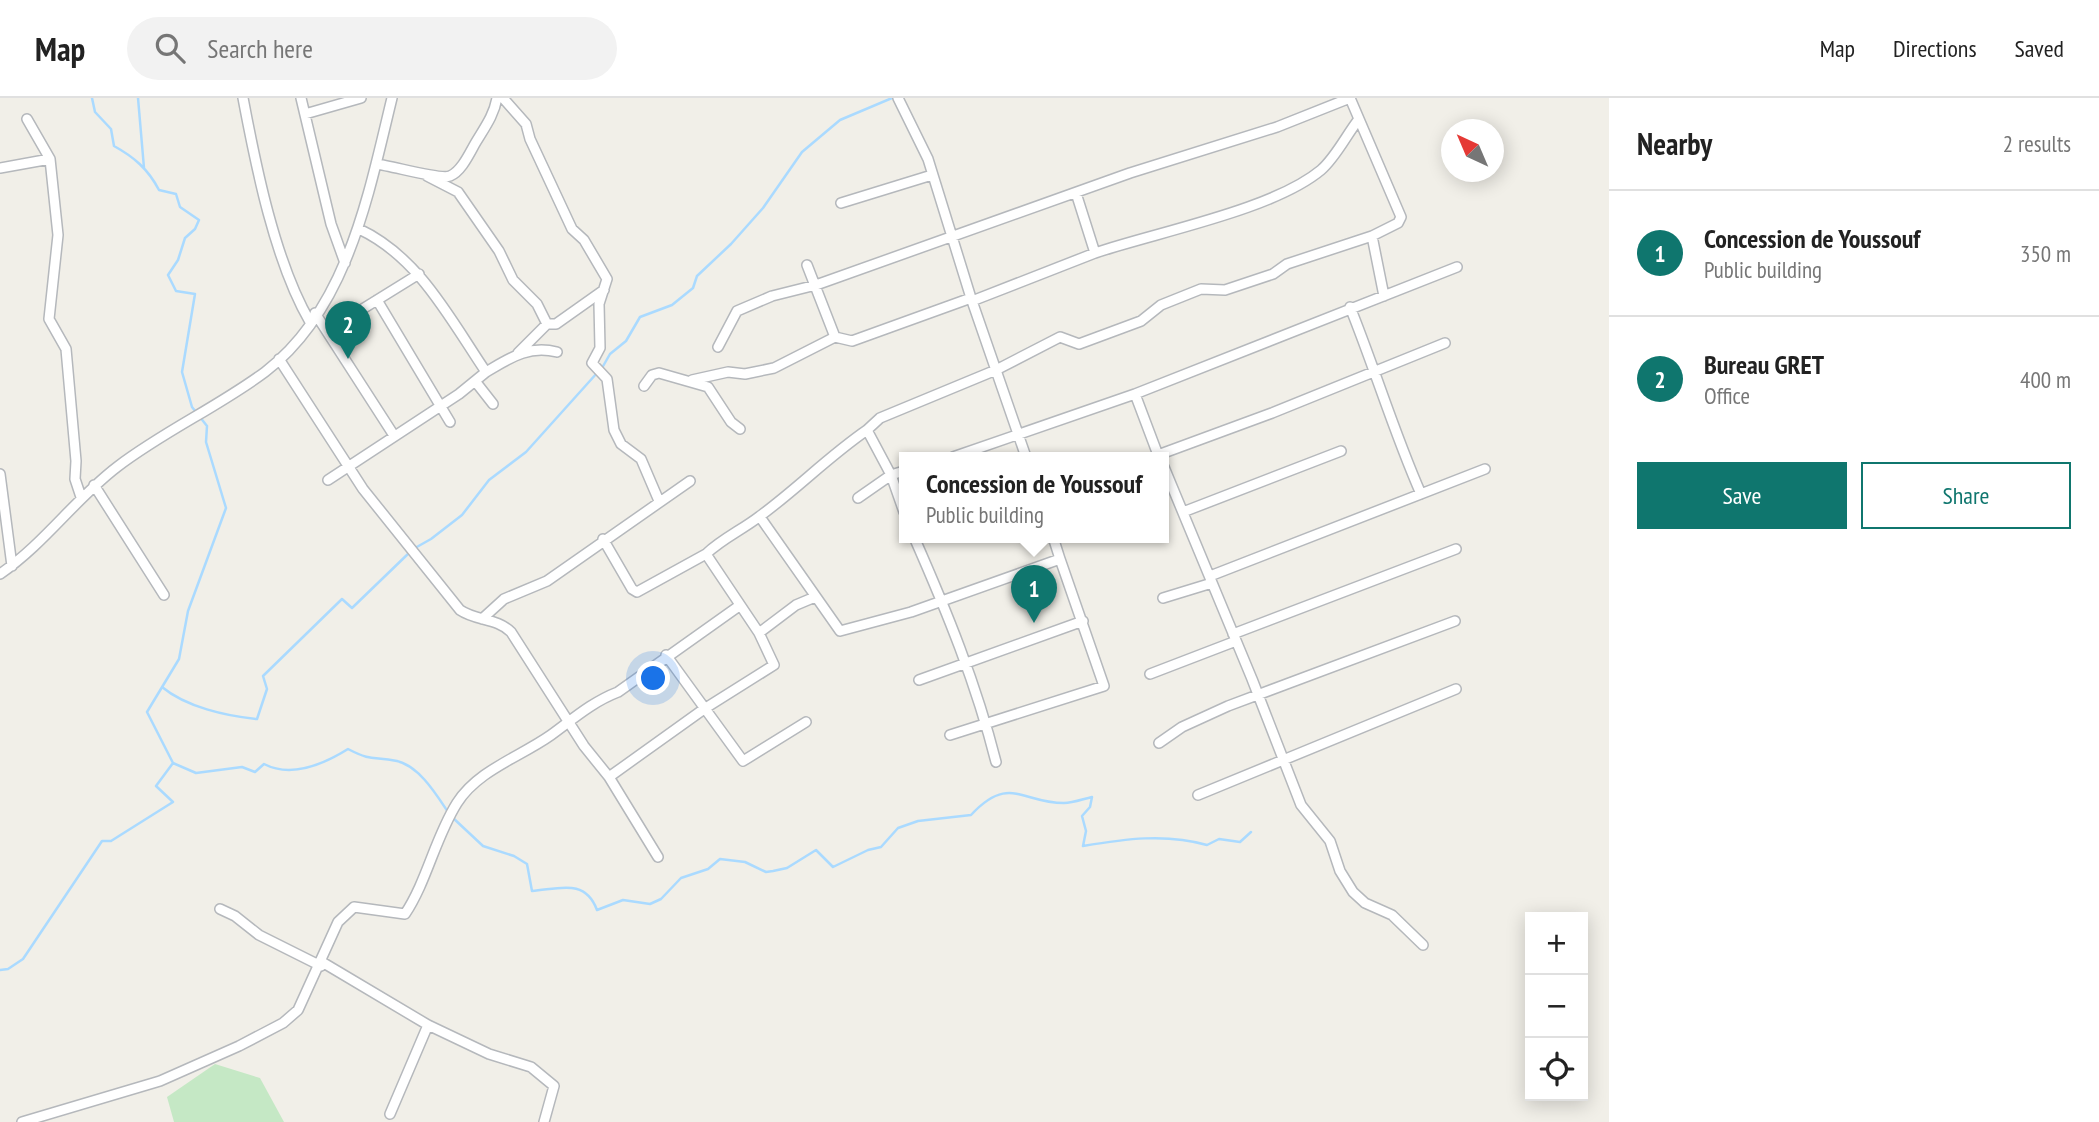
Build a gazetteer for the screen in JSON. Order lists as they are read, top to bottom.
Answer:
{
  "north": "top left",
  "page": {
    "header": "Map",
    "search": "Search here",
    "nav": ["Map", "Directions", "Saved"],
    "heading": ["Nearby", "2 results"],
    "list": [
      {
        "mark": "1",
        "name": "Concession de Youssouf",
        "note": "Public building",
        "value": "350 m"
      },
      {
        "mark": "2",
        "name": "Bureau GRET",
        "note": "Office",
        "value": "400 m"
      }
    ],
    "pins": ["2", "1"],
    "buttons": ["Save", "Share"],
    "popup": ["Concession de Youssouf", "Public building"],
    "map_buttons": ["+", "−"]
  }
}
